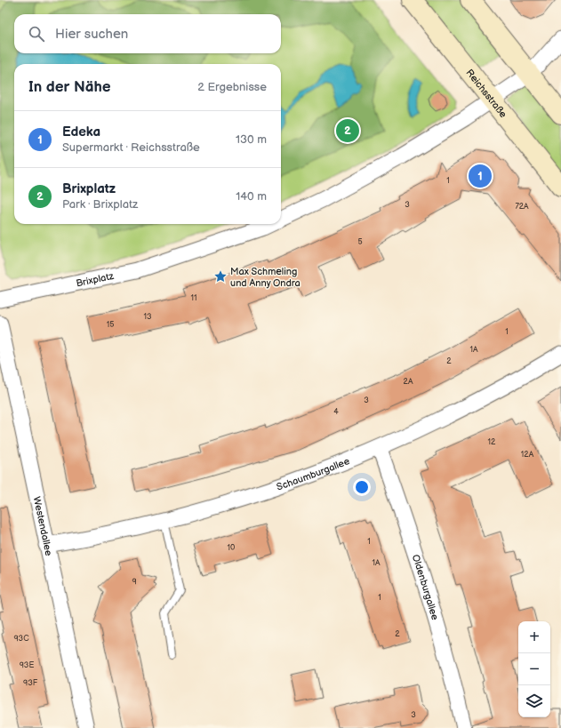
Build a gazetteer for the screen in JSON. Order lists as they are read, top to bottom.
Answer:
{
  "streets": {
    "main road": ["Reichsstraße"],
    "street": [
      "Brixplatz",
      "Schaumburgallee",
      "Westendallee",
      "Oldenburgallee"
    ]
  },
  "crossings": [
    ["Reichsstraße", "Brixplatz"],
    ["Schaumburgallee", "Westendallee"],
    ["Schaumburgallee", "Oldenburgallee"]
  ],
  "places": {
    "place": ["Max Schmeling und Anny Ondra"]
  },
  "house_numbers": [
    "1",
    "3",
    "72A",
    "5",
    "11",
    "13",
    "15",
    "1",
    "1A",
    "2",
    "2A",
    "3",
    "4",
    "12",
    "12A",
    "1",
    "10",
    "1A",
    "9",
    "1",
    "2",
    "93C",
    "93E",
    "93F",
    "3"
  ],
  "page": {
    "search": "Hier suchen",
    "heading": ["In der Nähe", "2 Ergebnisse"],
    "list": [
      {
        "mark": "1",
        "name": "Edeka",
        "note": "Supermarkt · Reichsstraße",
        "value": "130 m"
      },
      {
        "mark": "2",
        "name": "Brixplatz",
        "note": "Park · Brixplatz",
        "value": "140 m"
      }
    ],
    "pins": ["2", "1"],
    "map_buttons": ["+", "−"]
  }
}
